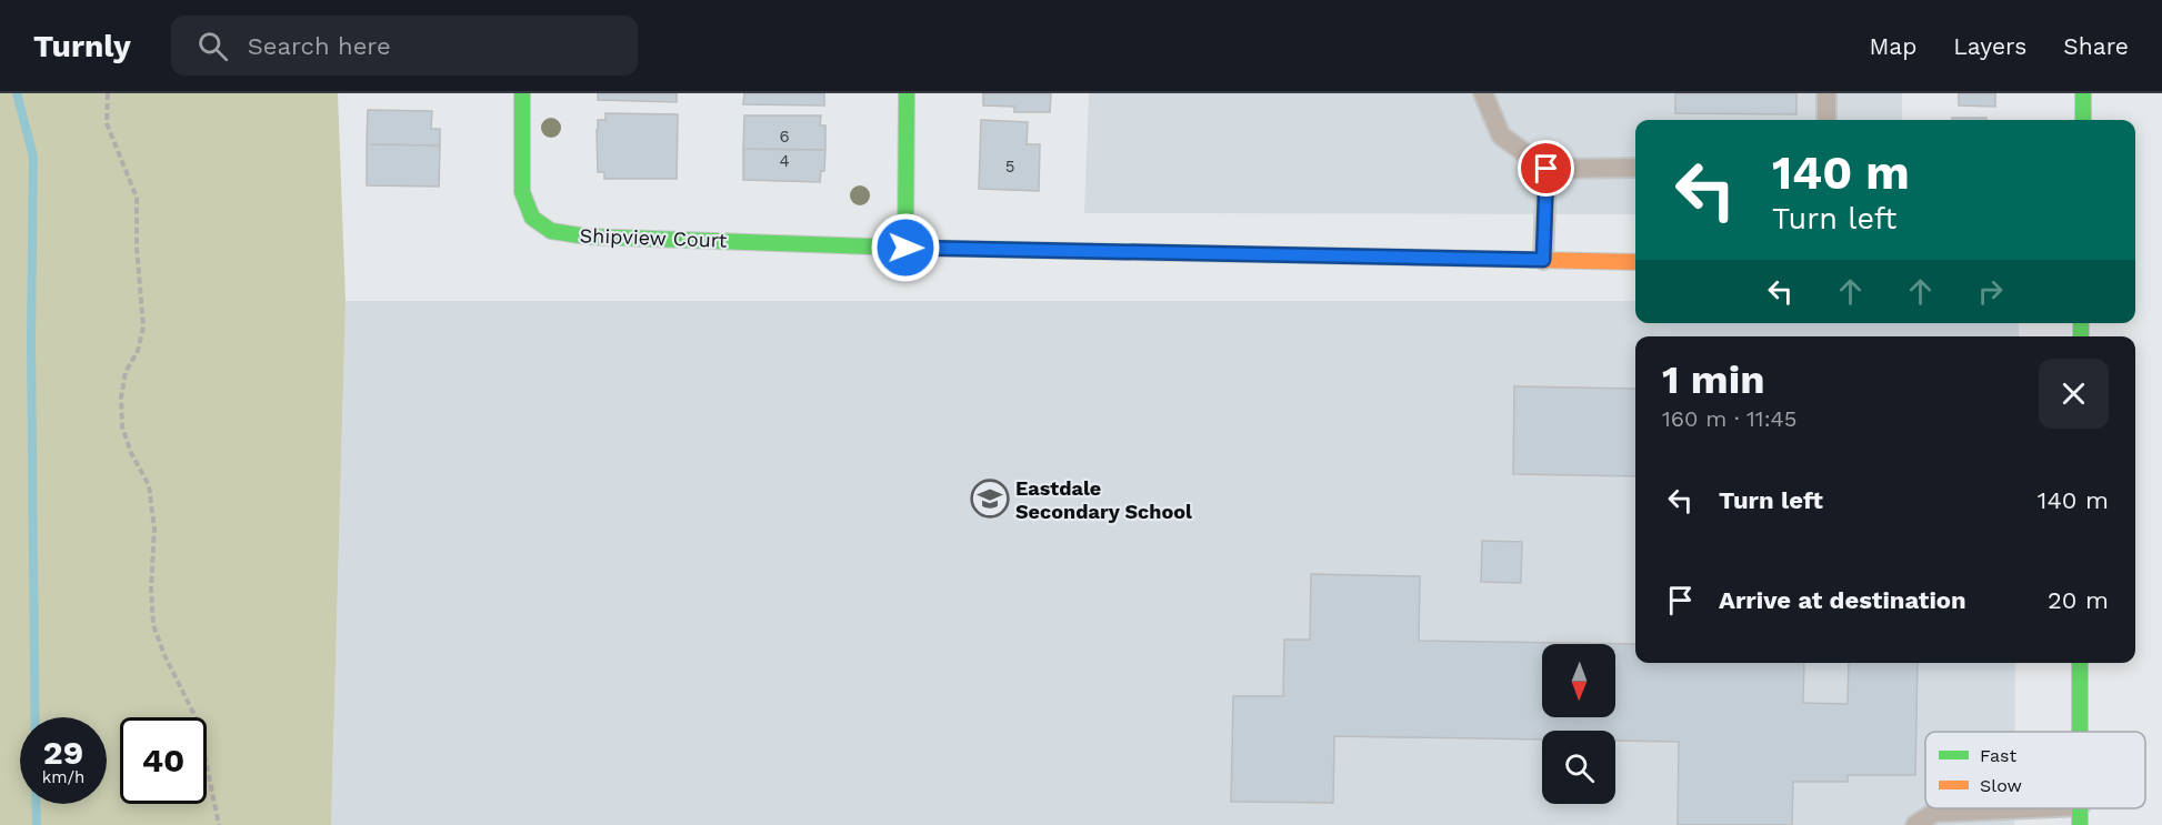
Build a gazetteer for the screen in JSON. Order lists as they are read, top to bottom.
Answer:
{
  "streets": {
    "street": ["Shipview Court"]
  },
  "places": {
    "school or university": ["Eastdale Secondary School"]
  },
  "house_numbers": ["6", "4", "5"],
  "legend": ["Fast", "Slow"],
  "north": "bottom",
  "page": {
    "header": "Turnly",
    "search": "Search here",
    "nav": ["Map", "Layers", "Share"],
    "turn": ["140 m", "Turn left"],
    "heading": ["1 min", "160 m · 11:45"],
    "list": [
      {
        "name": "Turn left",
        "value": "140 m"
      },
      {
        "name": "Arrive at destination",
        "value": "20 m"
      }
    ],
    "speed": "29 km/h",
    "limit": "40"
  }
}
